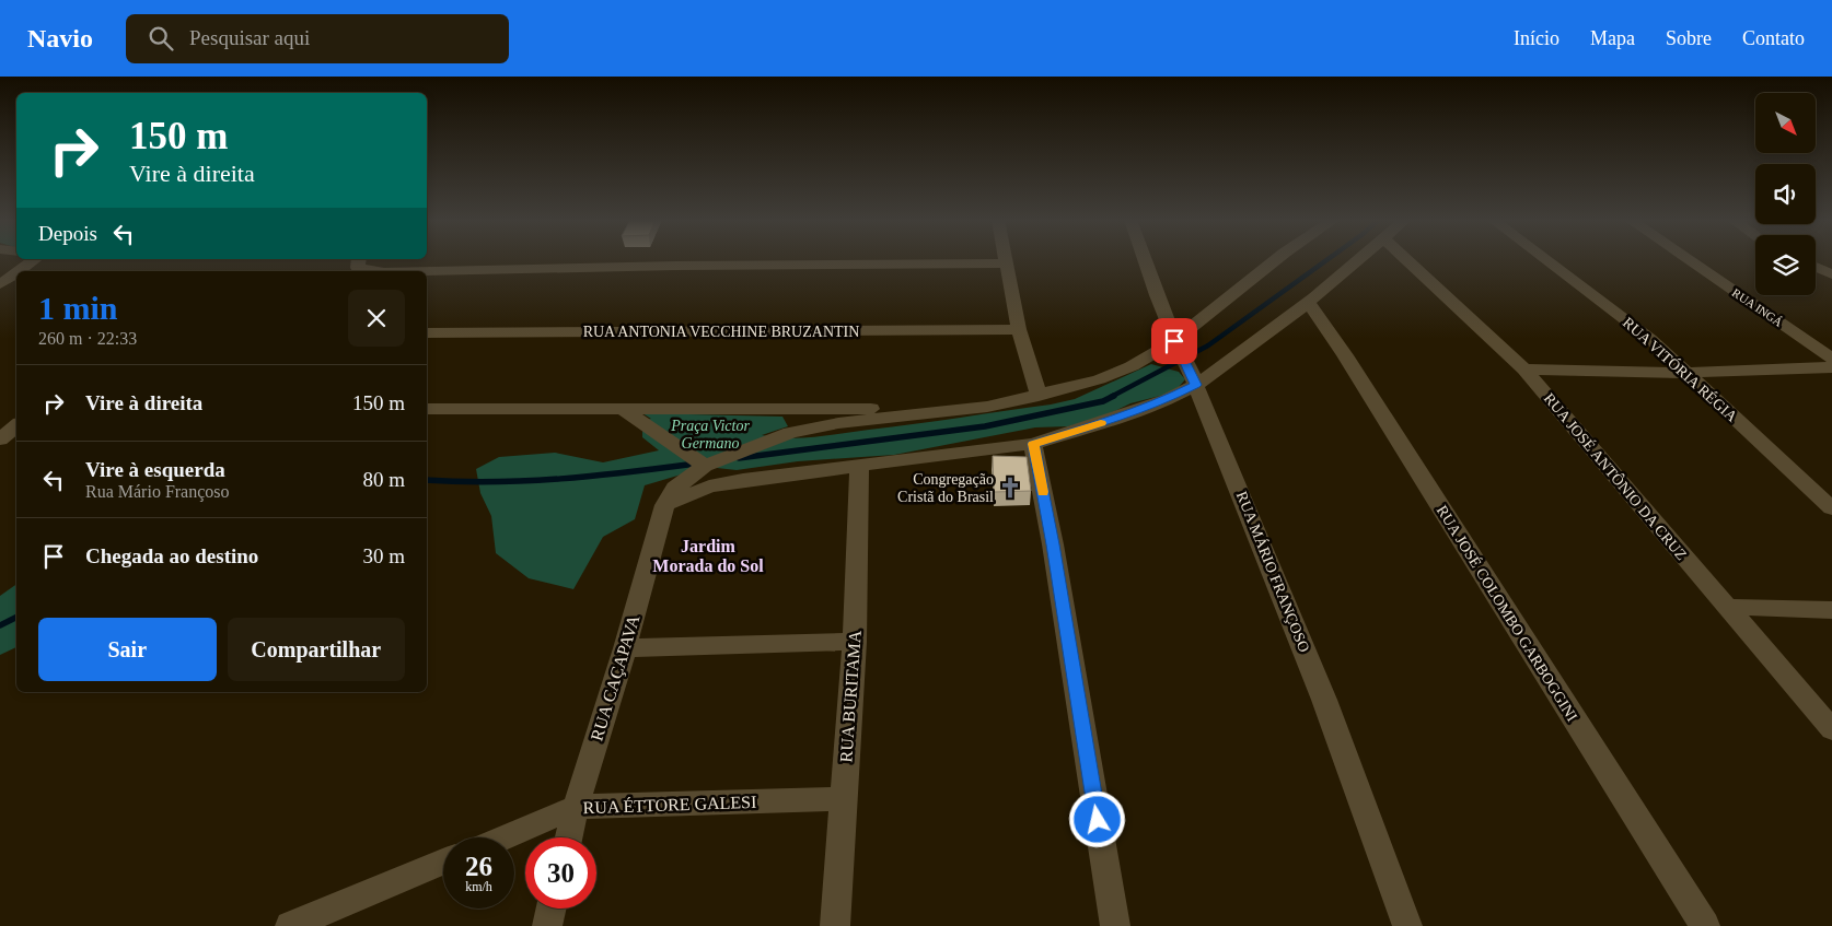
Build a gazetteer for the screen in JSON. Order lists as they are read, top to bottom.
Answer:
{
  "streets": {
    "street": [
      "RUA INGÁ",
      "RUA ANTONIA VECCHINE BRUZANTIN",
      "RUA VITÓRIA RÉGIA",
      "RUA JOSÉ ANTÔNIO DA CRUZ",
      "RUA MÁRIO FRANÇOSO",
      "RUA JOSÉ COLOMBO GARBOGGINI",
      "RUA CAÇAPAVA",
      "RUA BURITAMA",
      "RUA ÉTTORE GALESI"
    ]
  },
  "crossings": [
    ["RUA CAÇAPAVA", "RUA ÉTTORE GALESI"],
    ["RUA BURITAMA", "RUA ÉTTORE GALESI"]
  ],
  "districts": ["Jardim Morada do Sol"],
  "parks": ["Praça Victor Germano"],
  "places": {
    "church": ["Congregação Cristã do Brasil"]
  },
  "north": "bottom right",
  "page": {
    "header": "Navio",
    "search": "Pesquisar aqui",
    "nav": [
      "Início",
      "Mapa",
      "Sobre",
      "Contato"
    ],
    "turn": ["150 m", "Vire à direita"],
    "then": "Depois",
    "heading": ["1 min", "260 m · 22:33"],
    "list": [
      {
        "name": "Vire à direita",
        "value": "150 m"
      },
      {
        "name": "Vire à esquerda",
        "note": "Rua Mário Françoso",
        "value": "80 m"
      },
      {
        "name": "Chegada ao destino",
        "value": "30 m"
      }
    ],
    "buttons": ["Sair", "Compartilhar"],
    "speed": "26 km/h",
    "limit": "30"
  }
}
